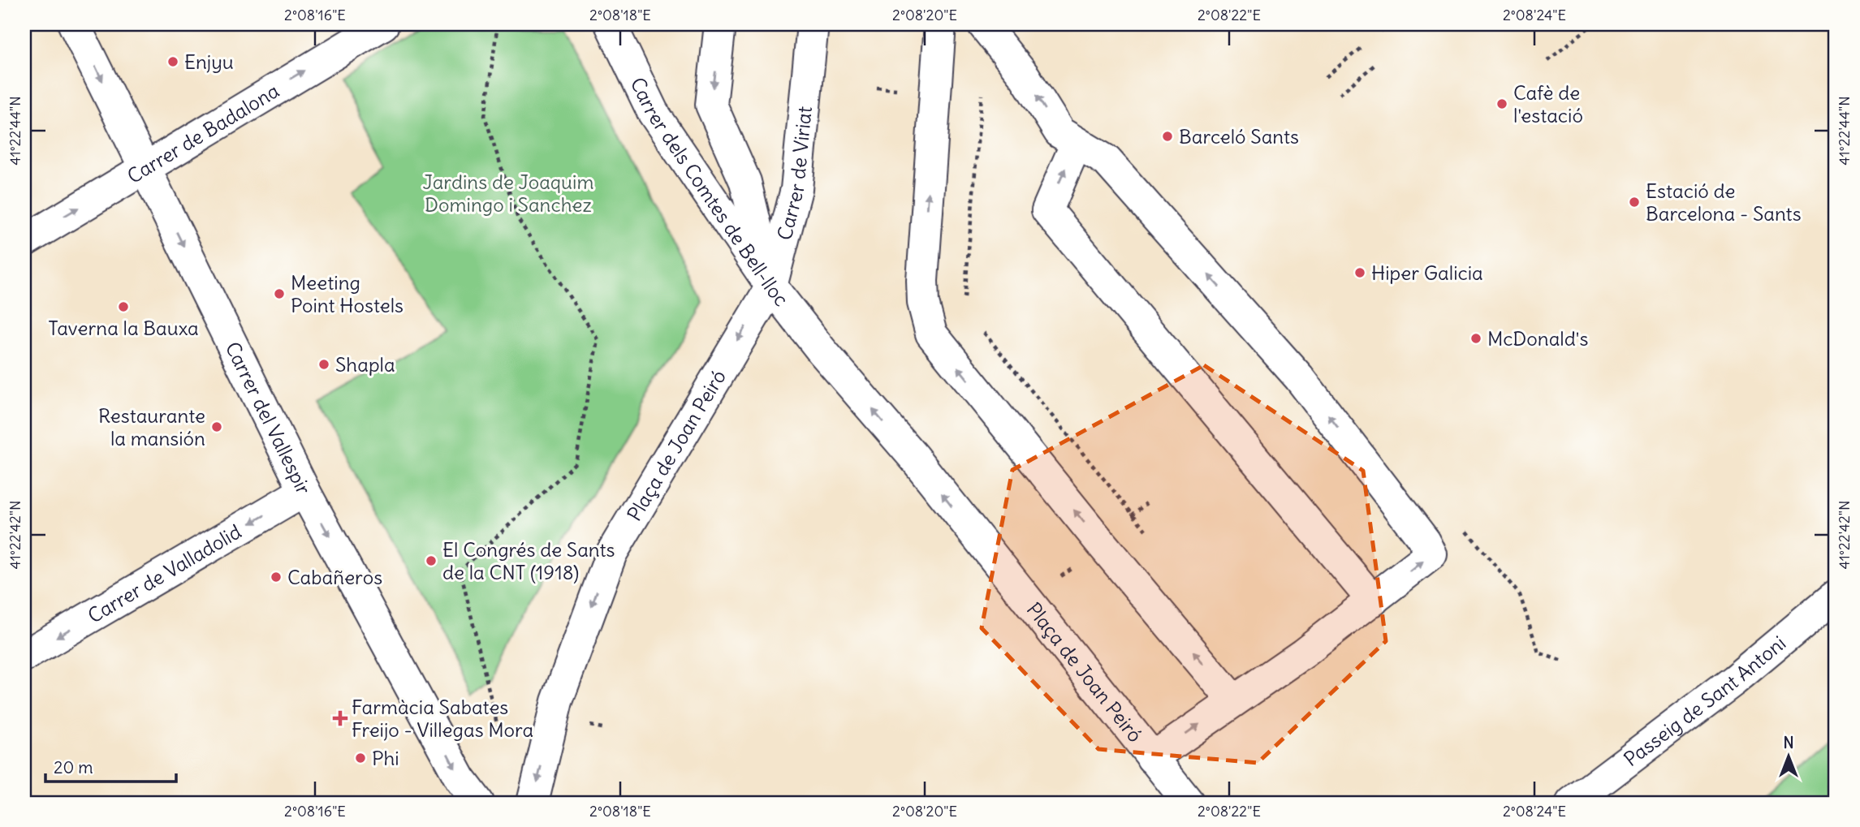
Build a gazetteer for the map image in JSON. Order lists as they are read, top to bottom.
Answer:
{
  "streets": {
    "street": [
      "Carrer de Badalona",
      "Carrer de Viriat",
      "Carrer dels Comtes de Bell-lloc",
      "Carrer del Vallespir",
      "Plaça de Joan Peiró",
      "Carrer de Valladolid",
      "Passeig de Sant Antoni"
    ]
  },
  "crossings": [
    ["Carrer de Badalona", "Carrer del Vallespir"],
    ["Carrer de Viriat", "Carrer dels Comtes de Bell-lloc"],
    ["Carrer de Viriat", "Plaça de Joan Peiró"],
    ["Carrer dels Comtes de Bell-lloc", "Plaça de Joan Peiró"],
    ["Carrer del Vallespir", "Carrer de Valladolid"]
  ],
  "one_way": ["Carrer de Badalona", "Carrer del Vallespir", "Carrer de Valladolid"],
  "parks": ["Jardins de Joaquim Domingo i Sanchez"],
  "places": {
    "other": [
      "Enjyu",
      "Cafè de l'estació",
      "Barceló Sants",
      "Estació de Barcelona - Sants",
      "Hiper Galicia",
      "Meeting Point Hostels",
      "Taverna la Bauxa",
      "McDonald's",
      "Shapla",
      "Restaurante la mansión",
      "El Congrés de Sants de la CNT (1918)",
      "Cabañeros",
      "Phi"
    ],
    "health": ["Farmàcia Sabates Freijo - Villegas Mora"]
  },
  "scale_bar": "20 m",
  "north": "top",
  "coordinates": [
    "2°08'16\"E",
    "2°08'18\"E",
    "2°08'20\"E",
    "2°08'22\"E",
    "2°08'24\"E",
    "41°22'44\"N",
    "41°22'42\"N"
  ]
}
